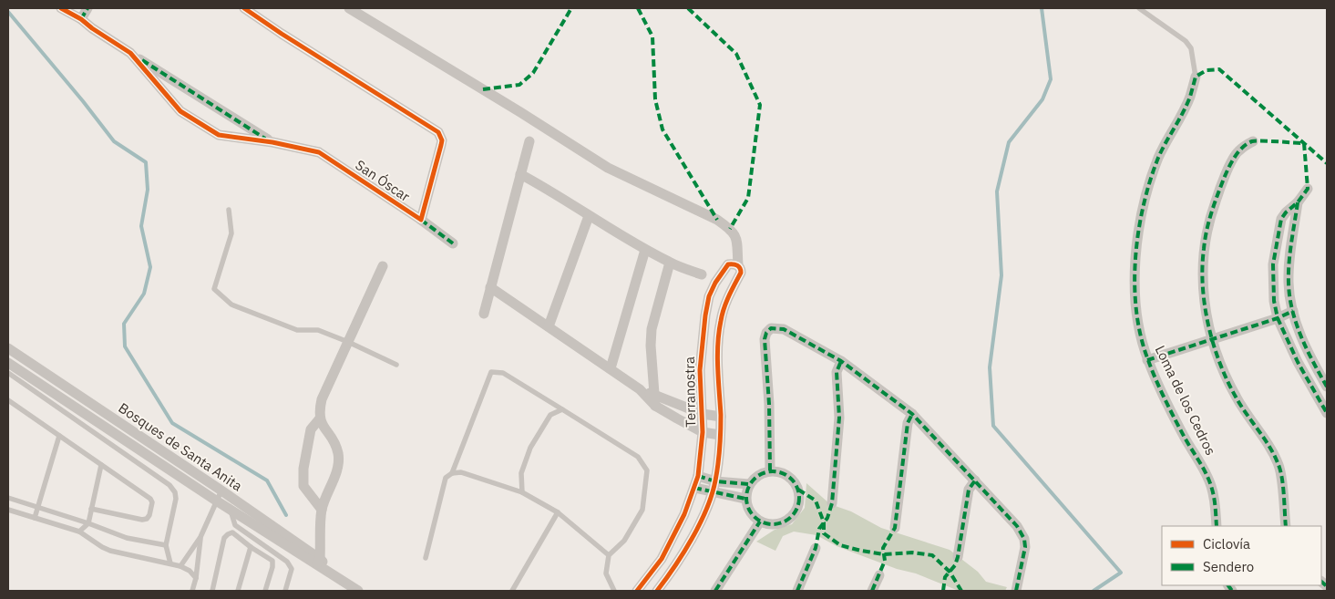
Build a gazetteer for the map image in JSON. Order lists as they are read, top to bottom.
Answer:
{
  "streets": {
    "street": [
      "San Óscar",
      "Terranostra",
      "Loma de los Cedros",
      "Bosques de Santa Anita"
    ]
  },
  "legend": ["Ciclovía", "Sendero"]
}
